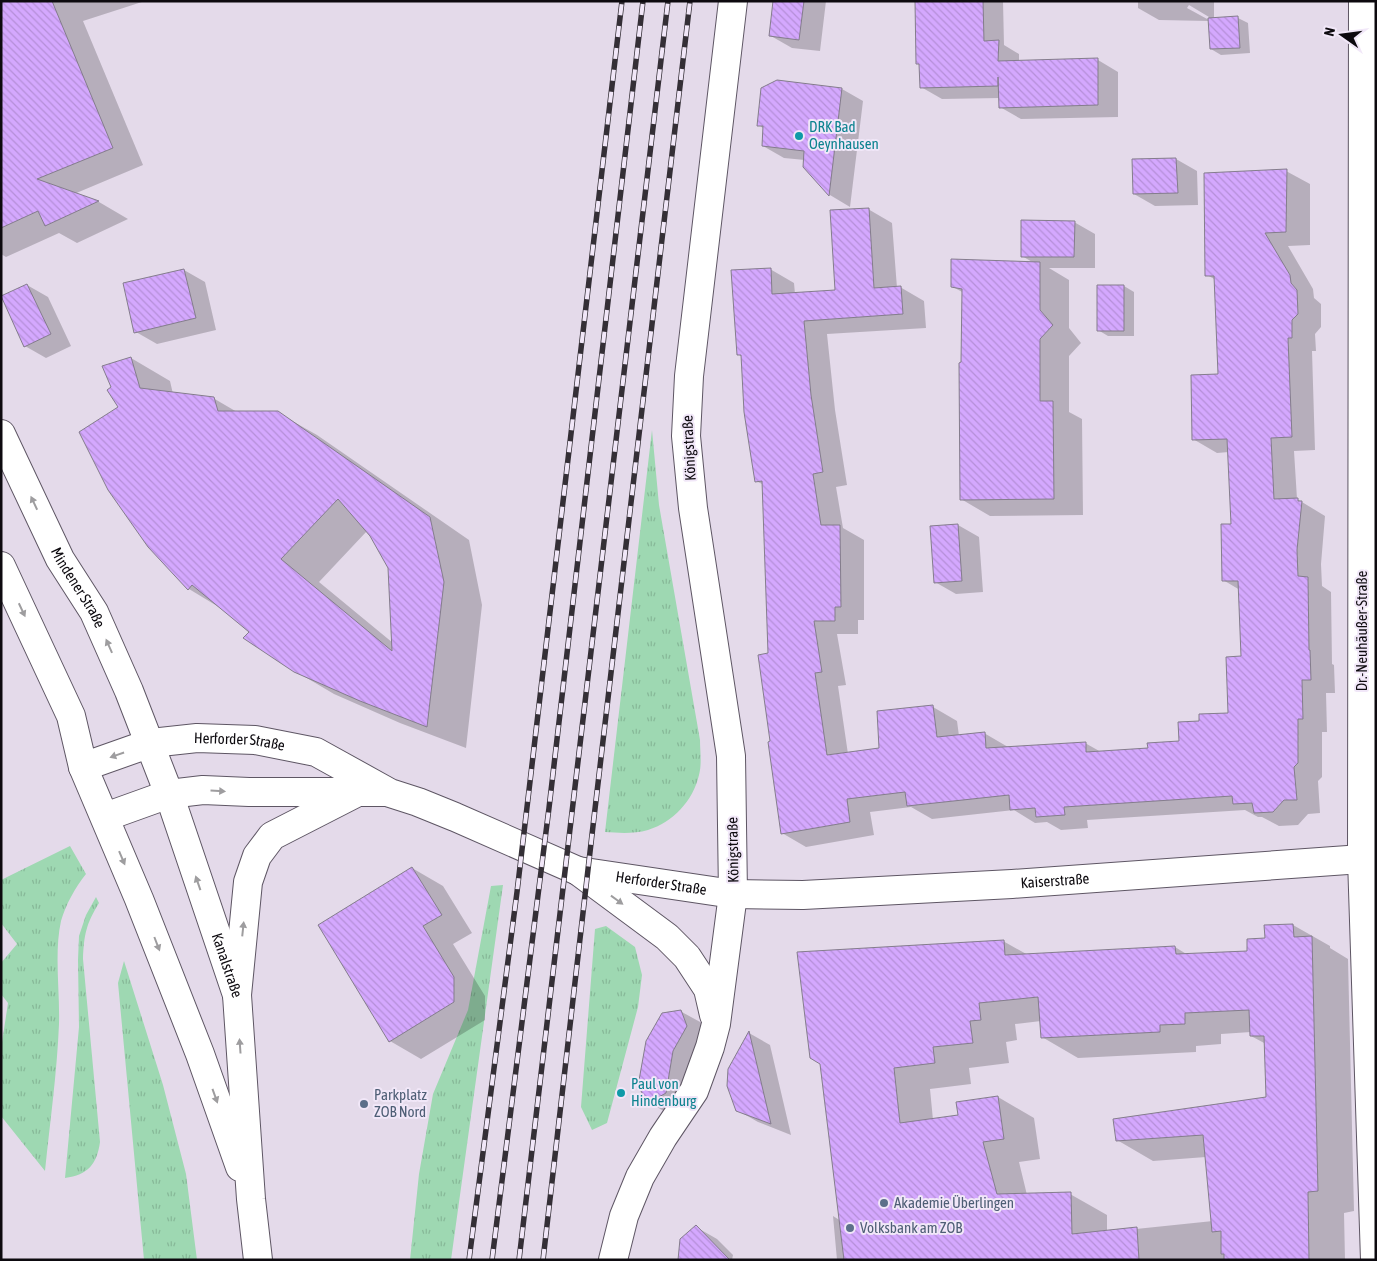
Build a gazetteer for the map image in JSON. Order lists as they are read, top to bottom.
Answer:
{
  "streets": {
    "street": [
      "Königstraße",
      "Mindener Straße",
      "Dr.-Neuhäußer-Straße",
      "Herforder Straße",
      "Kaiserstraße",
      "Kanalstraße"
    ]
  },
  "crossings": [
    ["Königstraße", "Herforder Straße"],
    ["Königstraße", "Kaiserstraße"],
    ["Mindener Straße", "Herforder Straße"],
    ["Mindener Straße", "Kanalstraße"],
    ["Dr.-Neuhäußer-Straße", "Kaiserstraße"],
    ["Herforder Straße", "Kaiserstraße"],
    ["Herforder Straße", "Kanalstraße"]
  ],
  "places": [
    "DRK Bad Oeynhausen",
    "Paul von Hindenburg",
    "Parkplatz ZOB Nord",
    "Akademie Überlingen",
    "Volksbank am ZOB"
  ],
  "north": "left"
}
